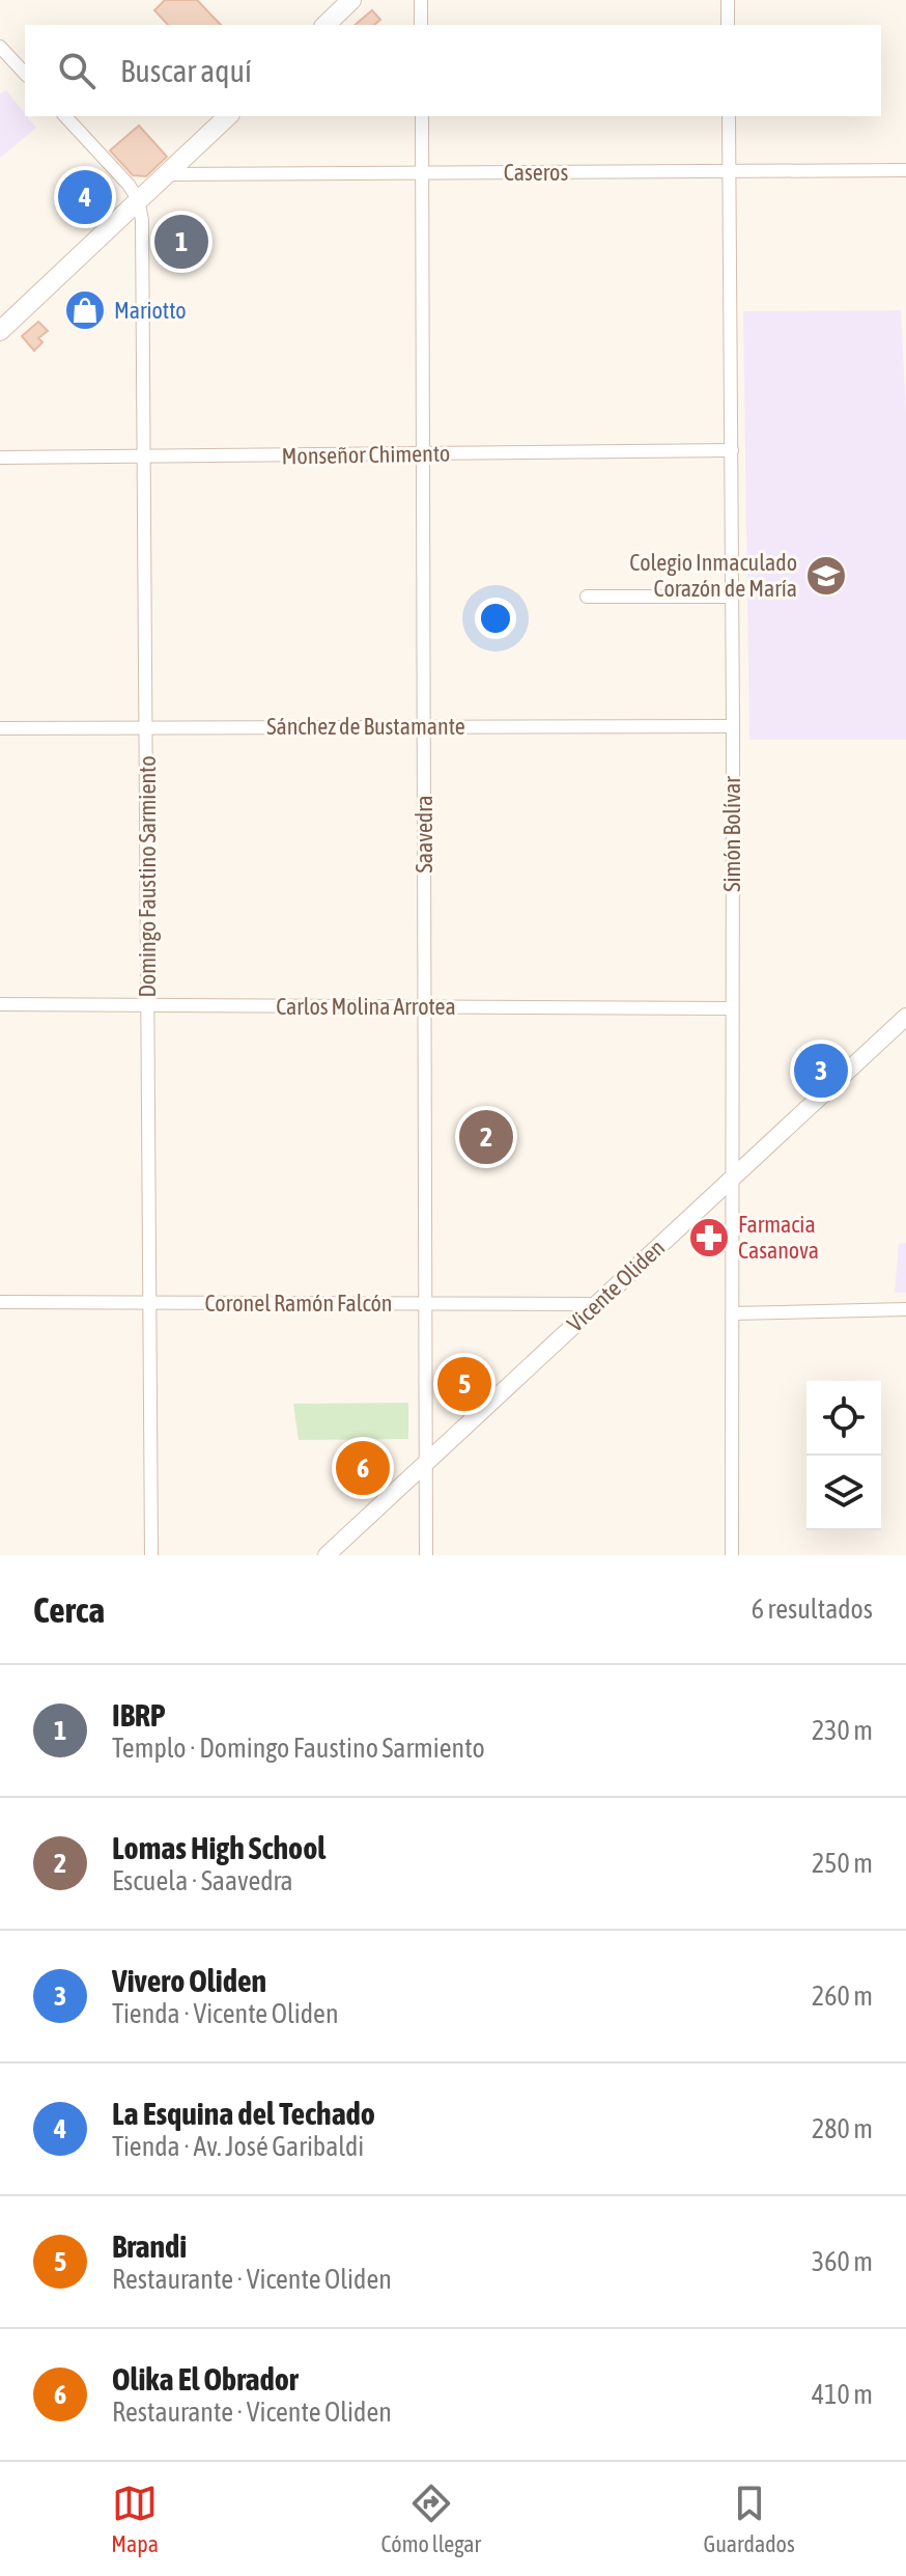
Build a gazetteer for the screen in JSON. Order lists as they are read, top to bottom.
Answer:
{
  "streets": {
    "street": [
      "Caseros",
      "Monseñor Chimento",
      "Sánchez de Bustamante",
      "Saavedra",
      "Simón Bolívar",
      "Domingo Faustino Sarmiento",
      "Carlos Molina Arrotea",
      "Vicente Oliden",
      "Coronel Ramón Falcón"
    ]
  },
  "crossings": [
    ["Caseros", "Saavedra"],
    ["Caseros", "Simón Bolívar"],
    ["Monseñor Chimento", "Saavedra"],
    ["Monseñor Chimento", "Simón Bolívar"],
    ["Monseñor Chimento", "Domingo Faustino Sarmiento"],
    ["Sánchez de Bustamante", "Saavedra"],
    ["Sánchez de Bustamante", "Simón Bolívar"],
    ["Sánchez de Bustamante", "Domingo Faustino Sarmiento"],
    ["Saavedra", "Carlos Molina Arrotea"],
    ["Saavedra", "Vicente Oliden"],
    ["Saavedra", "Coronel Ramón Falcón"],
    ["Simón Bolívar", "Carlos Molina Arrotea"],
    ["Simón Bolívar", "Vicente Oliden"],
    ["Domingo Faustino Sarmiento", "Carlos Molina Arrotea"],
    ["Domingo Faustino Sarmiento", "Coronel Ramón Falcón"],
    ["Vicente Oliden", "Coronel Ramón Falcón"]
  ],
  "places": {
    "shop": ["Mariotto"],
    "school or university": ["Colegio Inmaculado Corazón de María"],
    "pharmacy": ["Farmacia Casanova"]
  },
  "page": {
    "search": "Buscar aquí",
    "pins": [
      "4",
      "1",
      "3",
      "2",
      "5",
      "6"
    ],
    "heading": ["Cerca", "6 resultados"],
    "list": [
      {
        "mark": "1",
        "name": "IBRP",
        "note": "Templo · Domingo Faustino Sarmiento",
        "value": "230 m"
      },
      {
        "mark": "2",
        "name": "Lomas High School",
        "note": "Escuela · Saavedra",
        "value": "250 m"
      },
      {
        "mark": "3",
        "name": "Vivero Oliden",
        "note": "Tienda · Vicente Oliden",
        "value": "260 m"
      },
      {
        "mark": "4",
        "name": "La Esquina del Techado",
        "note": "Tienda · Av. José Garibaldi",
        "value": "280 m"
      },
      {
        "mark": "5",
        "name": "Brandi",
        "note": "Restaurante · Vicente Oliden",
        "value": "360 m"
      },
      {
        "mark": "6",
        "name": "Olika El Obrador",
        "note": "Restaurante · Vicente Oliden",
        "value": "410 m"
      }
    ],
    "nav": ["Mapa", "Cómo llegar", "Guardados"]
  }
}
